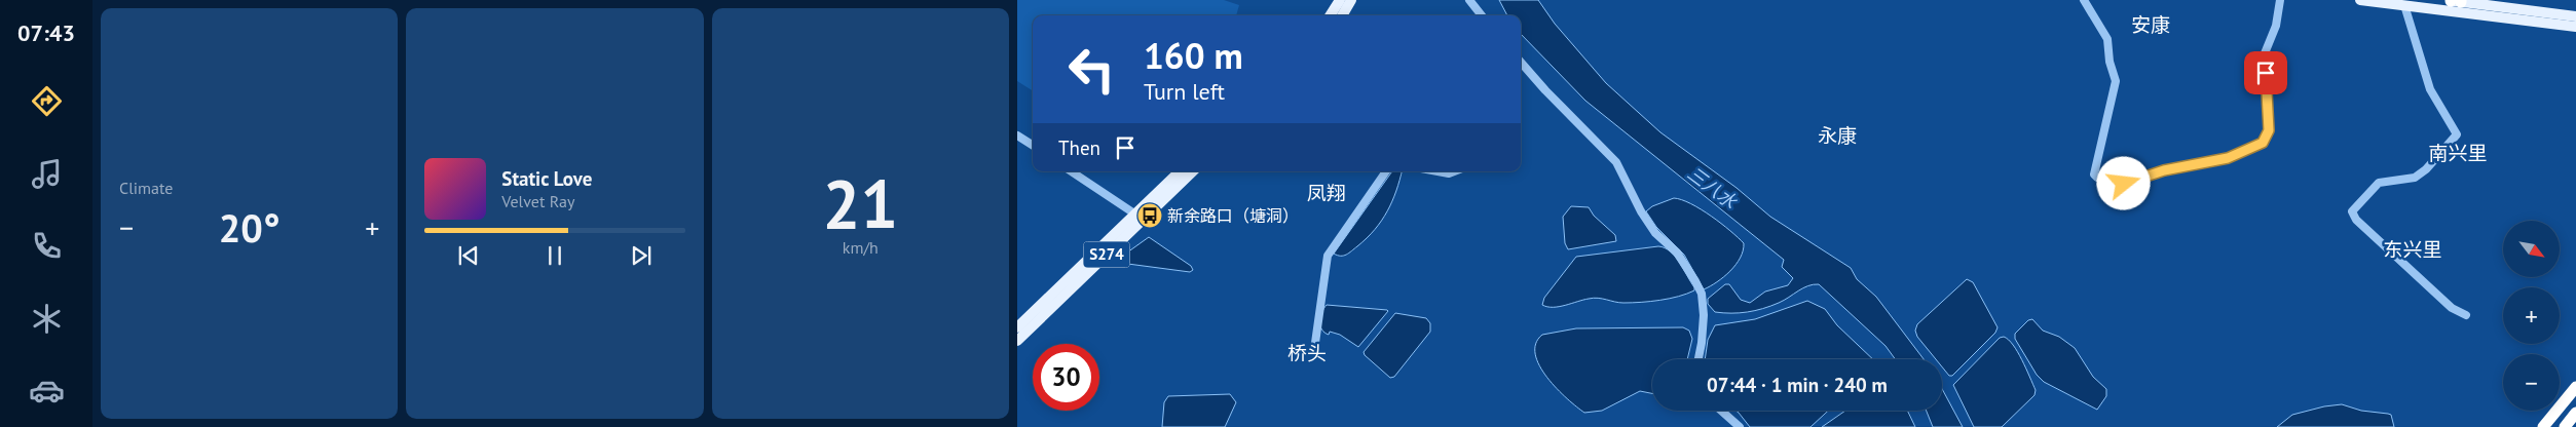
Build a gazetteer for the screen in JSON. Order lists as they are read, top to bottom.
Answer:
{
  "streets": {
    "main road": ["S274"]
  },
  "districts": [
    "安康",
    "永康",
    "南兴里",
    "凤翔",
    "东兴里",
    "桥头"
  ],
  "water": ["三八水"],
  "places": {
    "bus stop": ["新余路口（塘洞）"]
  },
  "north": "bottom right",
  "page": {
    "tabs": "07:43",
    "tile": [
      "Climate",
      ["21", "km/h"]
    ],
    "turn": ["160 m", "Turn left"],
    "then": "Then",
    "song": ["Static Love", "Velvet Ray"],
    "heat": ["−", "20°", "+"],
    "map_buttons": ["+", "−"],
    "limit": "30",
    "trip": "07:44 · 1 min · 240 m"
  }
}
